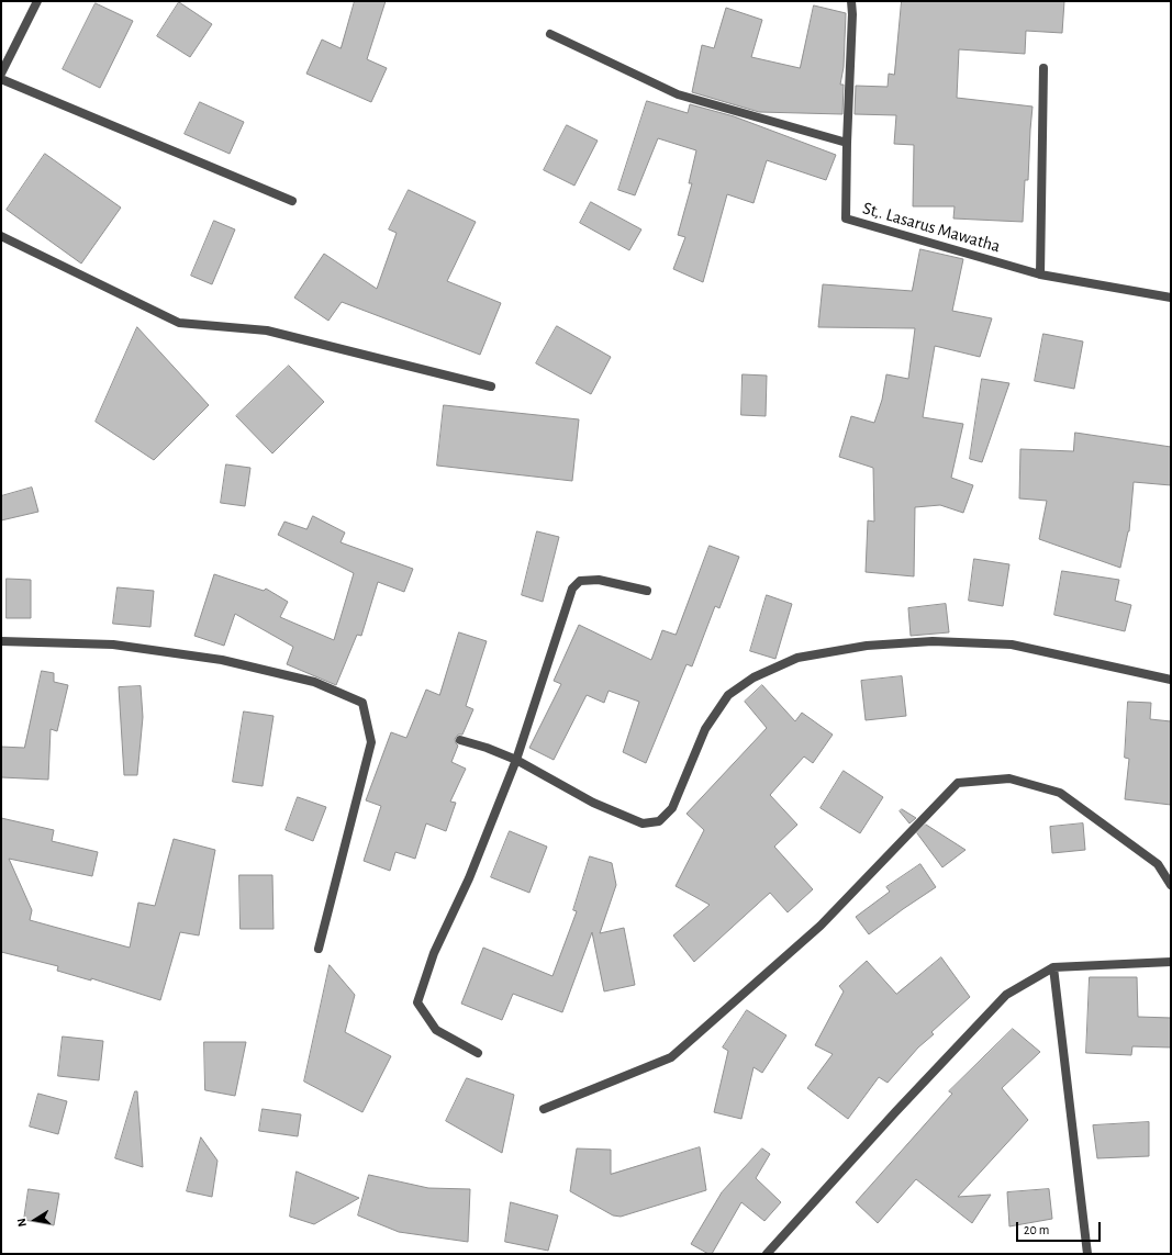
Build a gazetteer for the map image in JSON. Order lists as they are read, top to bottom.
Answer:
{
  "streets": {
    "street": ["St,. Lasarus Mawatha"]
  },
  "scale_bar": "20 m",
  "north": "left"
}
